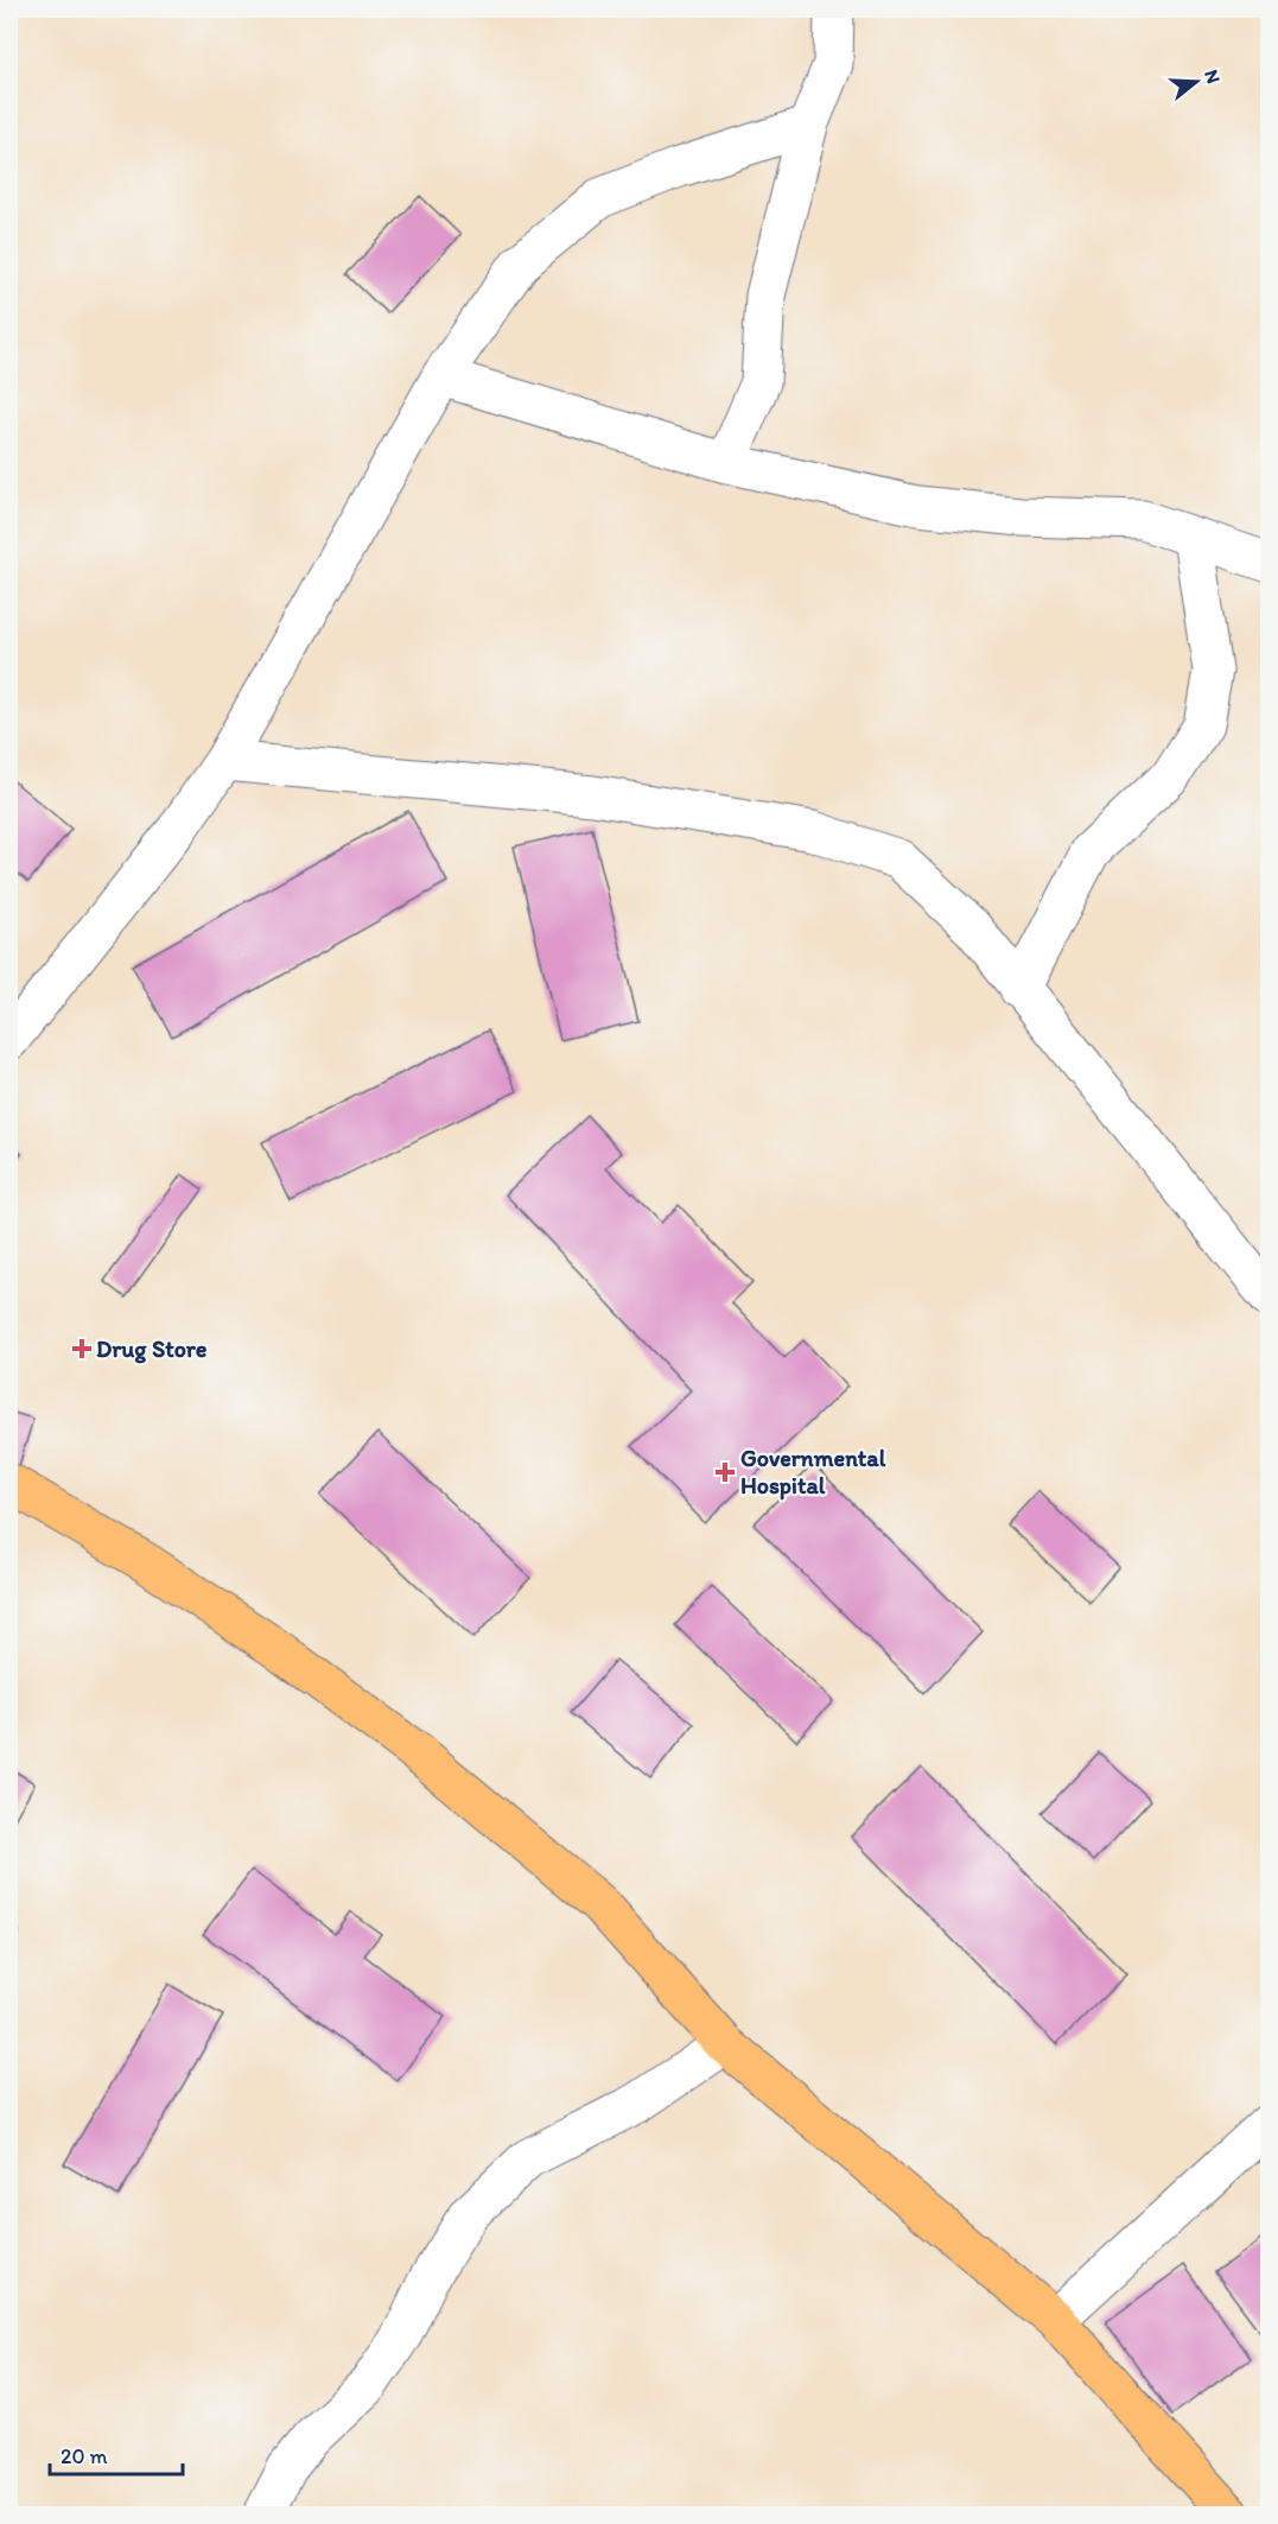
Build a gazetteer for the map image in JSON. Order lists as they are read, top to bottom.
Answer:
{
  "places": {
    "health": ["Drug Store", "Governmental Hospital"]
  },
  "scale_bar": "20 m",
  "north": "right"
}
